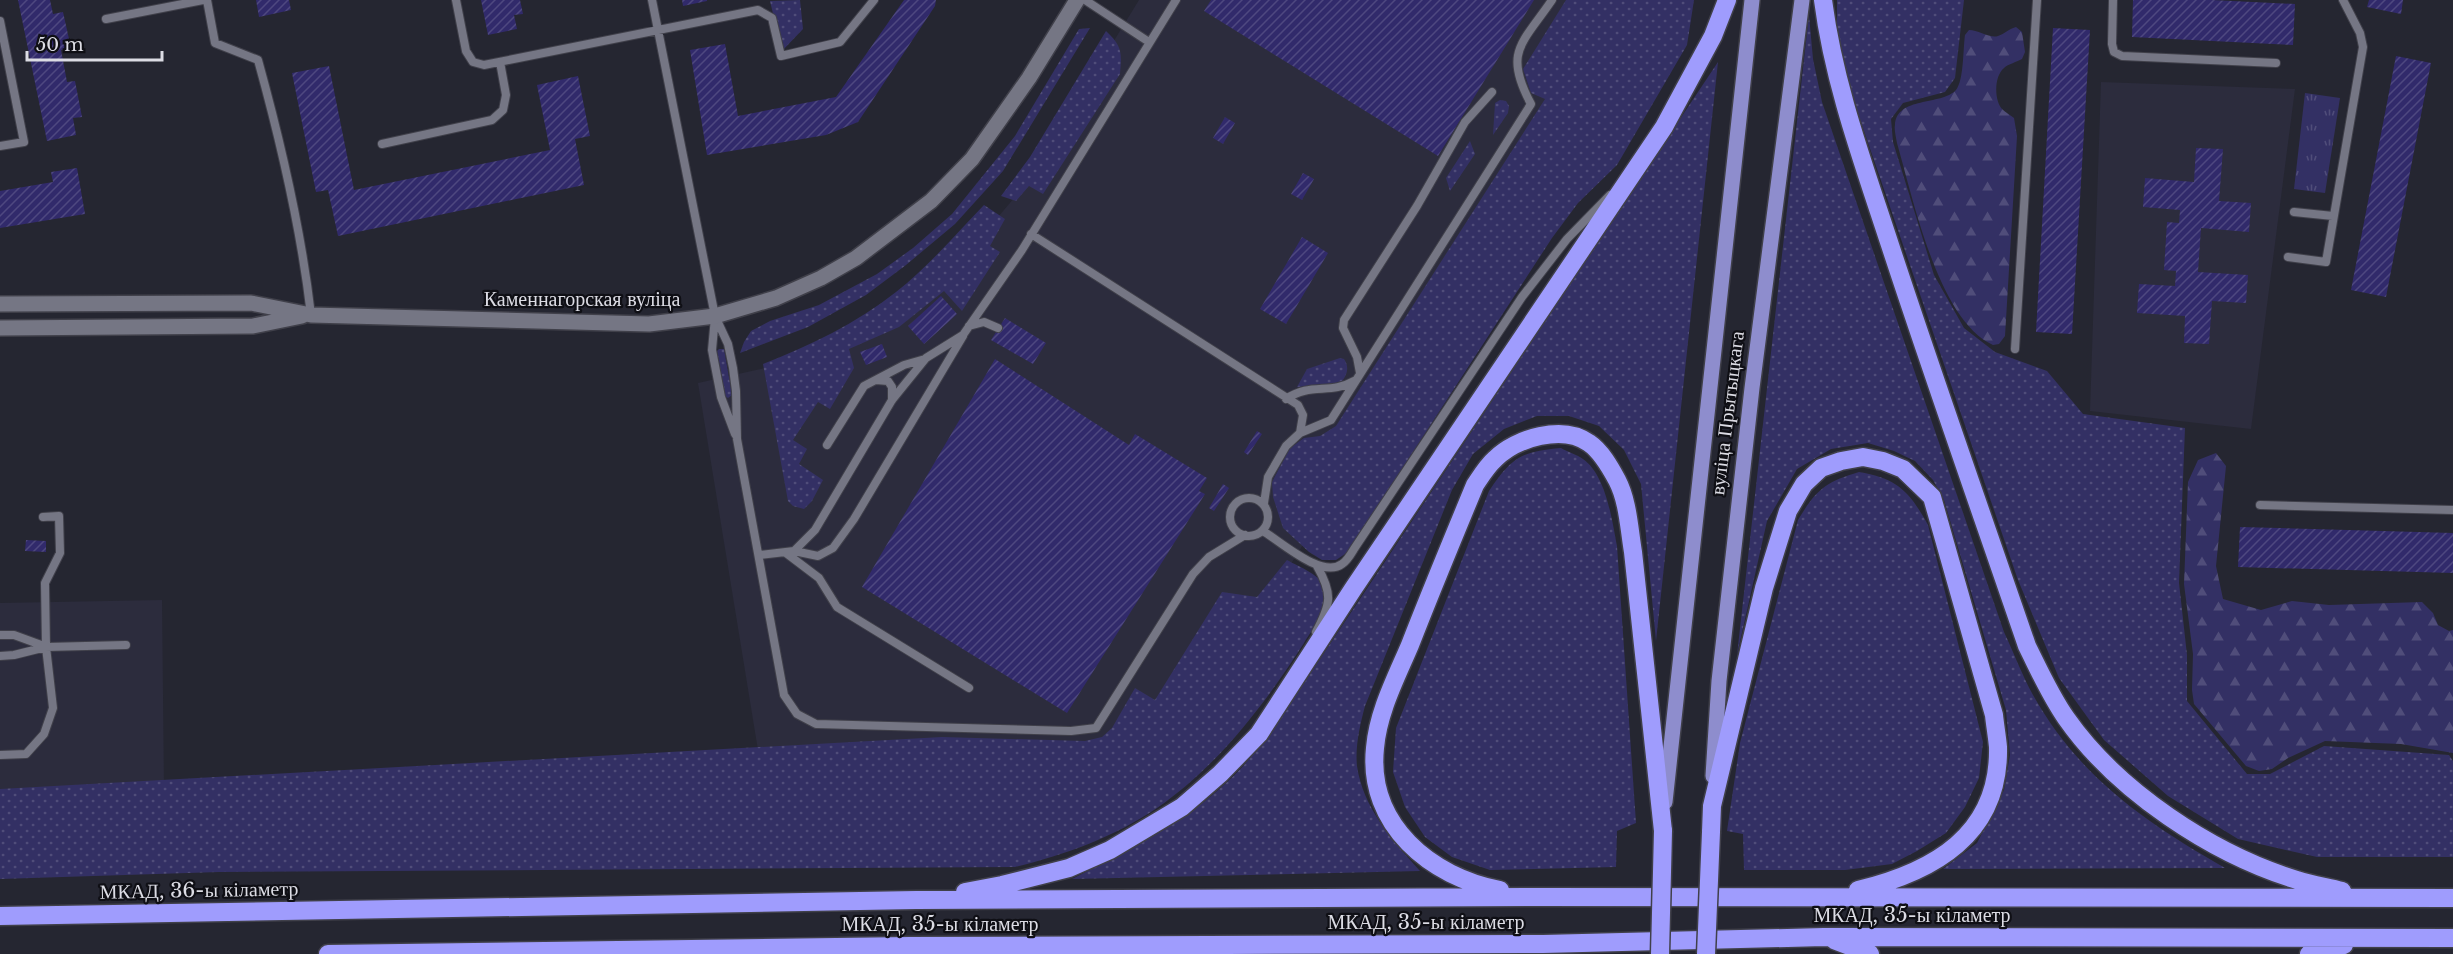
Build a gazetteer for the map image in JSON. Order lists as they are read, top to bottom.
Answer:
{
  "streets": {
    "highway": ["вуліца Прытыцкага", "МКАД, 36-ы кіламетр", "МКАД, 35-ы кіламетр"],
    "main road": ["Каменнагорская вуліца"]
  },
  "crossings": [
    ["МКАД, 36-ы кіламетр", "МКАД, 35-ы кіламетр"]
  ],
  "scale_bar": "50 m"
}
